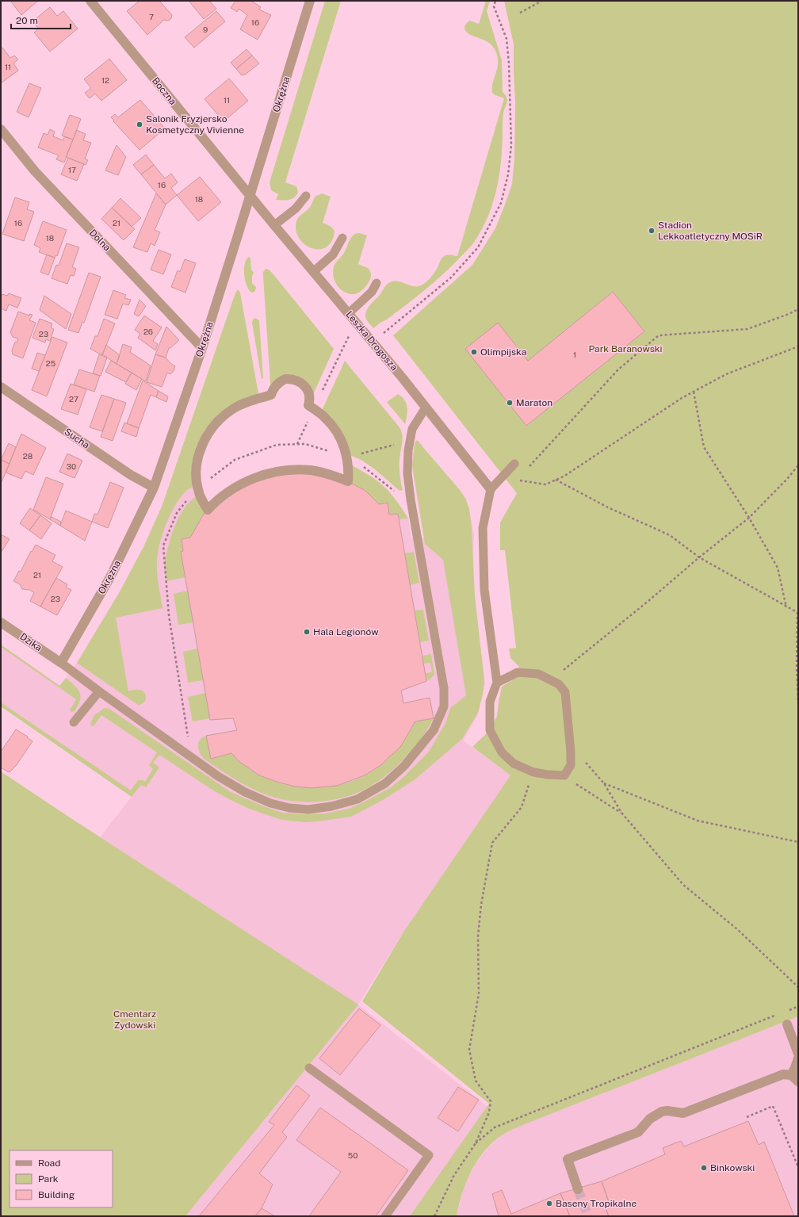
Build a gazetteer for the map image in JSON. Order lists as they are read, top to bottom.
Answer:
{
  "streets": {
    "street": [
      "Boczna",
      "Okrężna",
      "Dolna",
      "Leszka Drogosza",
      "Sucha",
      "Dzika"
    ]
  },
  "crossings": [
    ["Boczna", "Okrężna"],
    ["Boczna", "Leszka Drogosza"],
    ["Okrężna", "Dolna"],
    ["Okrężna", "Leszka Drogosza"],
    ["Okrężna", "Sucha"],
    ["Okrężna", "Dzika"]
  ],
  "parks": ["Park Baranowski", "Cmentarz Żydowski"],
  "places": [
    "Salonik Fryzjersko Kosmetyczny Vivienne",
    "Stadion Lekkoatletyczny MOSiR",
    "Olimpijska",
    "Maraton",
    "Hala Legionów",
    "Binkowski",
    "Baseny Tropikalne"
  ],
  "house_numbers": [
    "7",
    "16",
    "9",
    "11",
    "12",
    "11",
    "17",
    "16",
    "18",
    "16",
    "21",
    "18",
    "26",
    "23",
    "1",
    "25",
    "27",
    "28",
    "30",
    "21",
    "23",
    "50"
  ],
  "legend": ["Road", "Park", "Building"],
  "scale_bar": "20 m"
}
